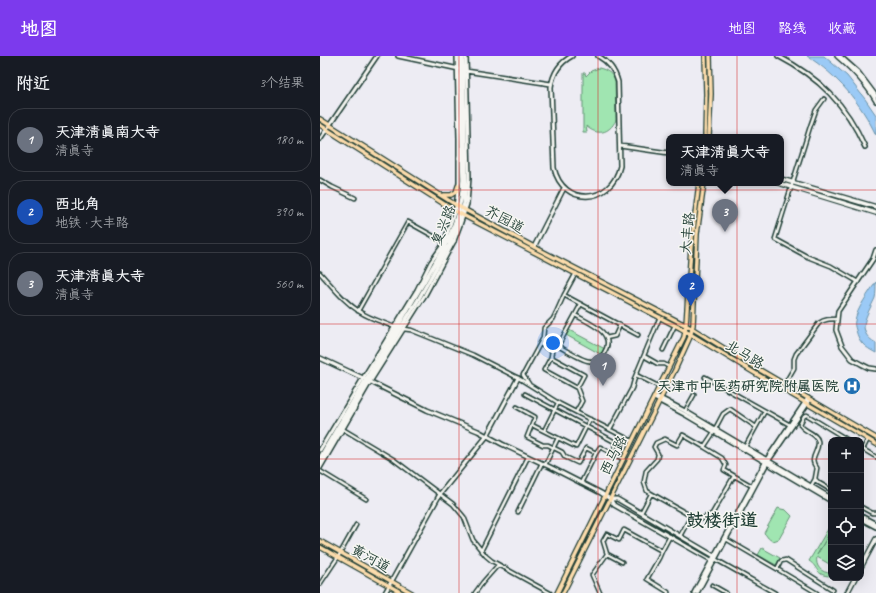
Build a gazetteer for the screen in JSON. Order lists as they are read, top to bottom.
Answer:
{
  "streets": {
    "main road": [
      "芥园道",
      "复兴路",
      "大丰路",
      "北马路",
      "西马路",
      "黄河道"
    ]
  },
  "crossings": [
    ["芥园道", "复兴路"],
    ["芥园道", "大丰路"],
    ["芥园道", "北马路"],
    ["芥园道", "西马路"],
    ["大丰路", "北马路"],
    ["大丰路", "西马路"],
    ["北马路", "西马路"]
  ],
  "districts": ["鼓楼街道"],
  "places": {
    "hospital": ["天津市中医药研究院附属医院"]
  },
  "page": {
    "header": "地图",
    "nav": ["地图", "路线", "收藏"],
    "heading": ["附近", "3个结果"],
    "list": [
      {
        "mark": "1",
        "name": "天津清真南大寺",
        "note": "清真寺",
        "value": "180 m"
      },
      {
        "mark": "2",
        "name": "西北角",
        "note": "地铁 · 大丰路",
        "value": "390 m"
      },
      {
        "mark": "3",
        "name": "天津清真大寺",
        "note": "清真寺",
        "value": "560 m"
      }
    ],
    "popup": ["天津清真大寺", "清真寺"],
    "pins": ["3", "2", "1"],
    "map_buttons": ["+", "−"]
  }
}
